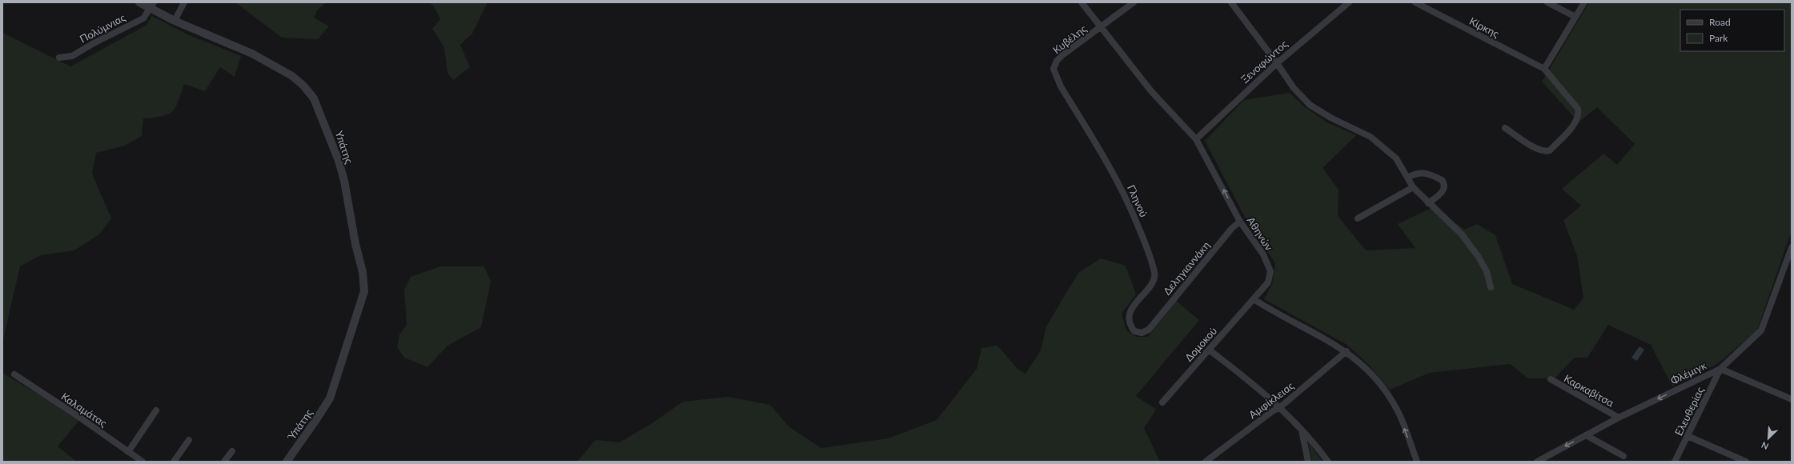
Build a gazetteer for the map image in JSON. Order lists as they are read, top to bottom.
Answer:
{
  "streets": {
    "street": [
      "Κίρκης",
      "Πολύμνιας",
      "Κυβέλης",
      "Ξενοφώντος",
      "Υπάτης",
      "Γληνού",
      "Αθηνών",
      "Δεληγιαννάκη",
      "Δομοκού",
      "Φλέμιγκ",
      "Καρκαβίτσα",
      "Αμφίκλειας",
      "Καλαμάτας",
      "Ελευθερίας",
      "Ύπάτης"
    ]
  },
  "crossings": [
    ["Πολύμνιας", "Υπάτης"],
    ["Κυβέλης", "Γληνού"],
    ["Κυβέλης", "Αθηνών"],
    ["Ξενοφώντος", "Αθηνών"],
    ["Υπάτης", "Ύπάτης"],
    ["Γληνού", "Δεληγιαννάκη"],
    ["Αθηνών", "Δεληγιαννάκη"],
    ["Αθηνών", "Δομοκού"],
    ["Φλέμιγκ", "Καρκαβίτσα"],
    ["Φλέμιγκ", "Ελευθερίας"]
  ],
  "one_way": ["Φλέμιγκ"],
  "legend": ["Road", "Park"],
  "north": "bottom left"
}
